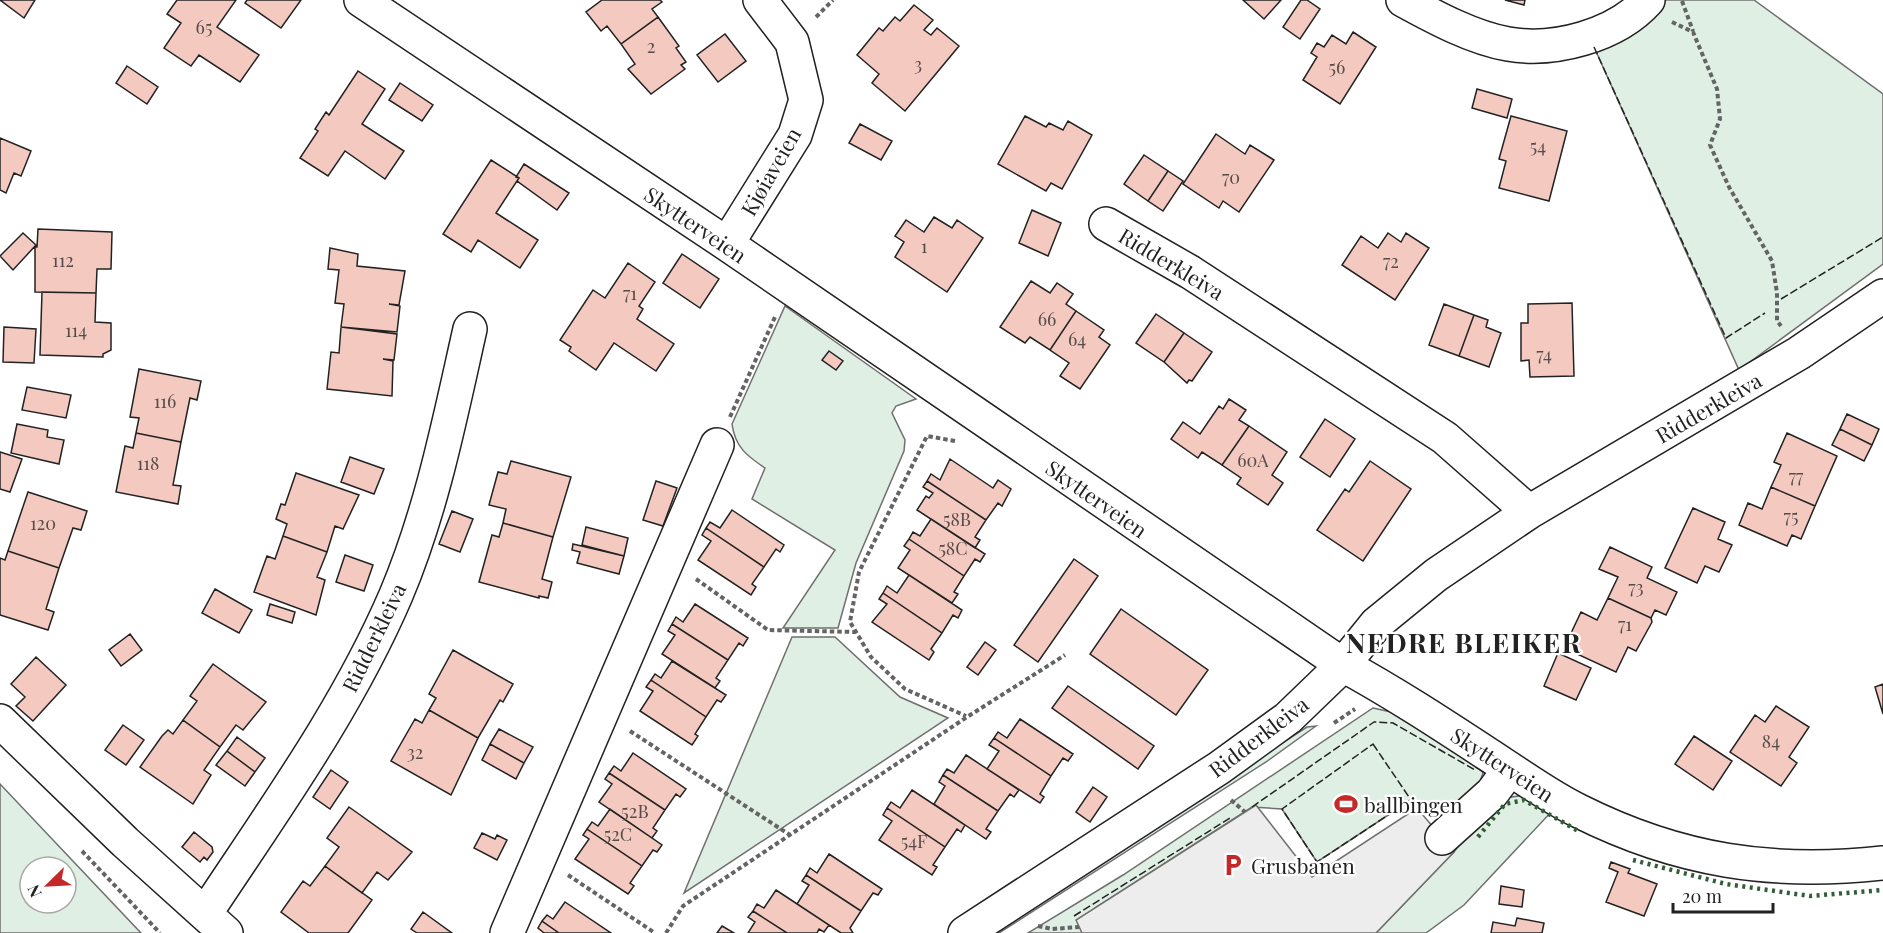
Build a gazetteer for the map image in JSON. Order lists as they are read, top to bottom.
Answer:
{
  "streets": {
    "street": ["Kjøiaveien", "Skytterveien", "Ridderkleiva"]
  },
  "crossings": [
    ["Kjøiaveien", "Skytterveien"],
    ["Skytterveien", "Ridderkleiva"]
  ],
  "districts": ["NEDRE BLEIKER"],
  "places": {
    "sports": ["ballbingen"],
    "parking": ["Grusbanen"]
  },
  "house_numbers": [
    "65",
    "2",
    "3",
    "56",
    "54",
    "70",
    "1",
    "112",
    "72",
    "71",
    "66",
    "114",
    "64",
    "74",
    "116",
    "60A",
    "118",
    "77",
    "75",
    "58B",
    "120",
    "58C",
    "73",
    "71",
    "84",
    "32",
    "52B",
    "52C",
    "54F"
  ],
  "scale_bar": "20 m",
  "north": "bottom left"
}
